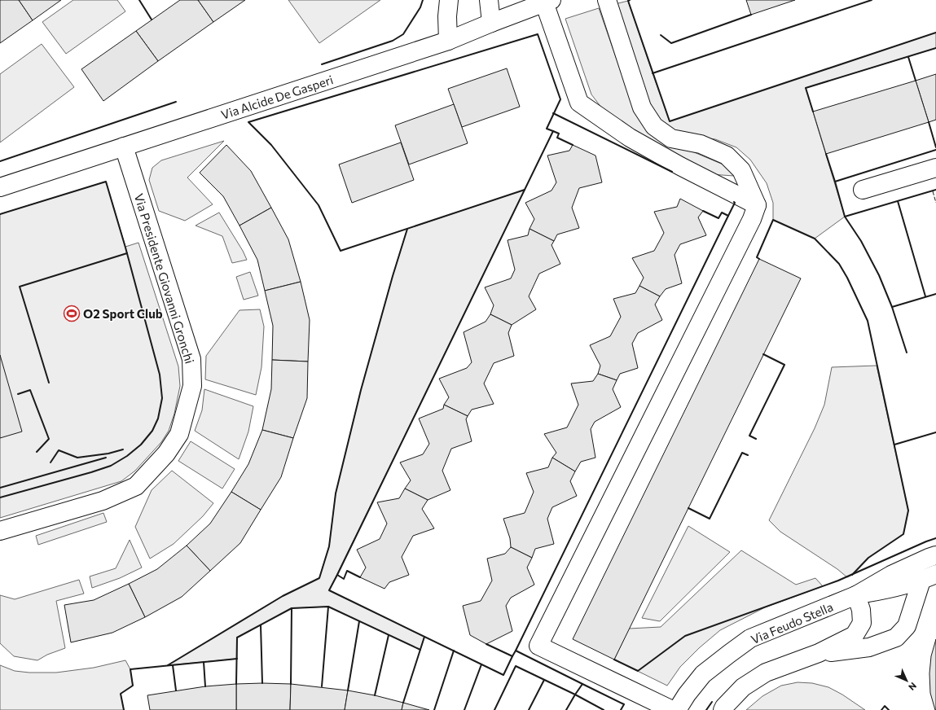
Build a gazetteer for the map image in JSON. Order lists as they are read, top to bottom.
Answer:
{
  "streets": {
    "street": ["Via Alcide De Gasperi", "Via Presidente Giovanni Gronchi", "Via Feudo Stella"]
  },
  "crossings": [
    ["Via Alcide De Gasperi", "Via Presidente Giovanni Gronchi"]
  ],
  "places": {
    "sports": ["O2 Sport Club"]
  },
  "north": "bottom right"
}
